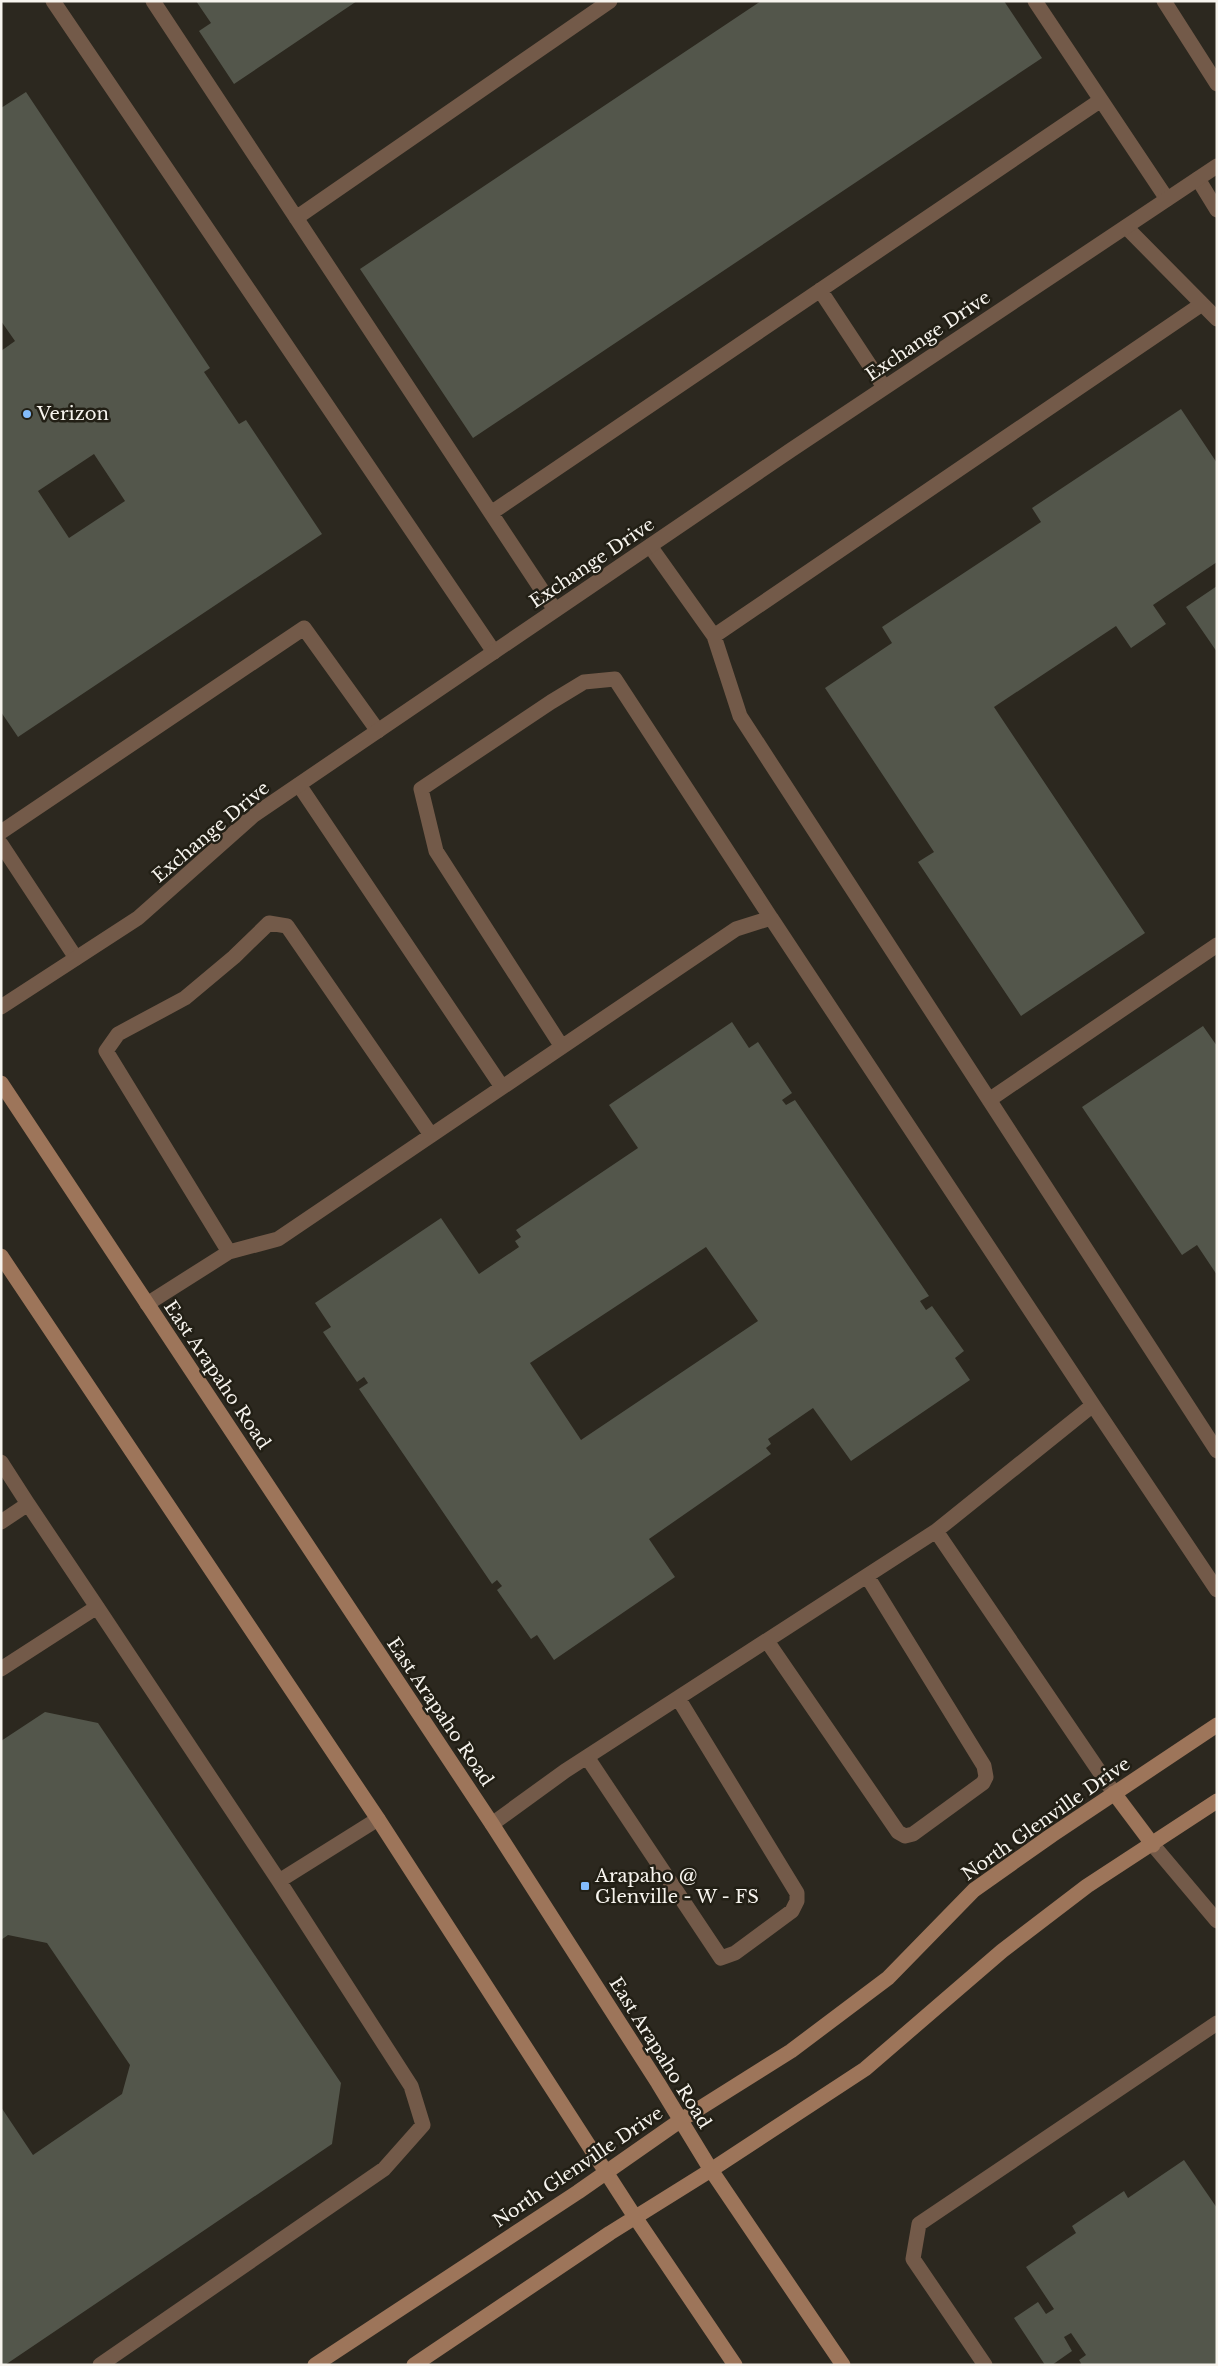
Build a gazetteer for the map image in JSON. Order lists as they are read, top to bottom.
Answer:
{
  "streets": {
    "main road": ["East Arapaho Road", "North Glenville Drive"],
    "street": ["Exchange Drive"]
  },
  "crossings": [
    ["East Arapaho Road", "North Glenville Drive"]
  ],
  "places": {
    "other": ["Verizon"],
    "transit": ["Arapaho @ Glenville - W - FS"]
  }
}
